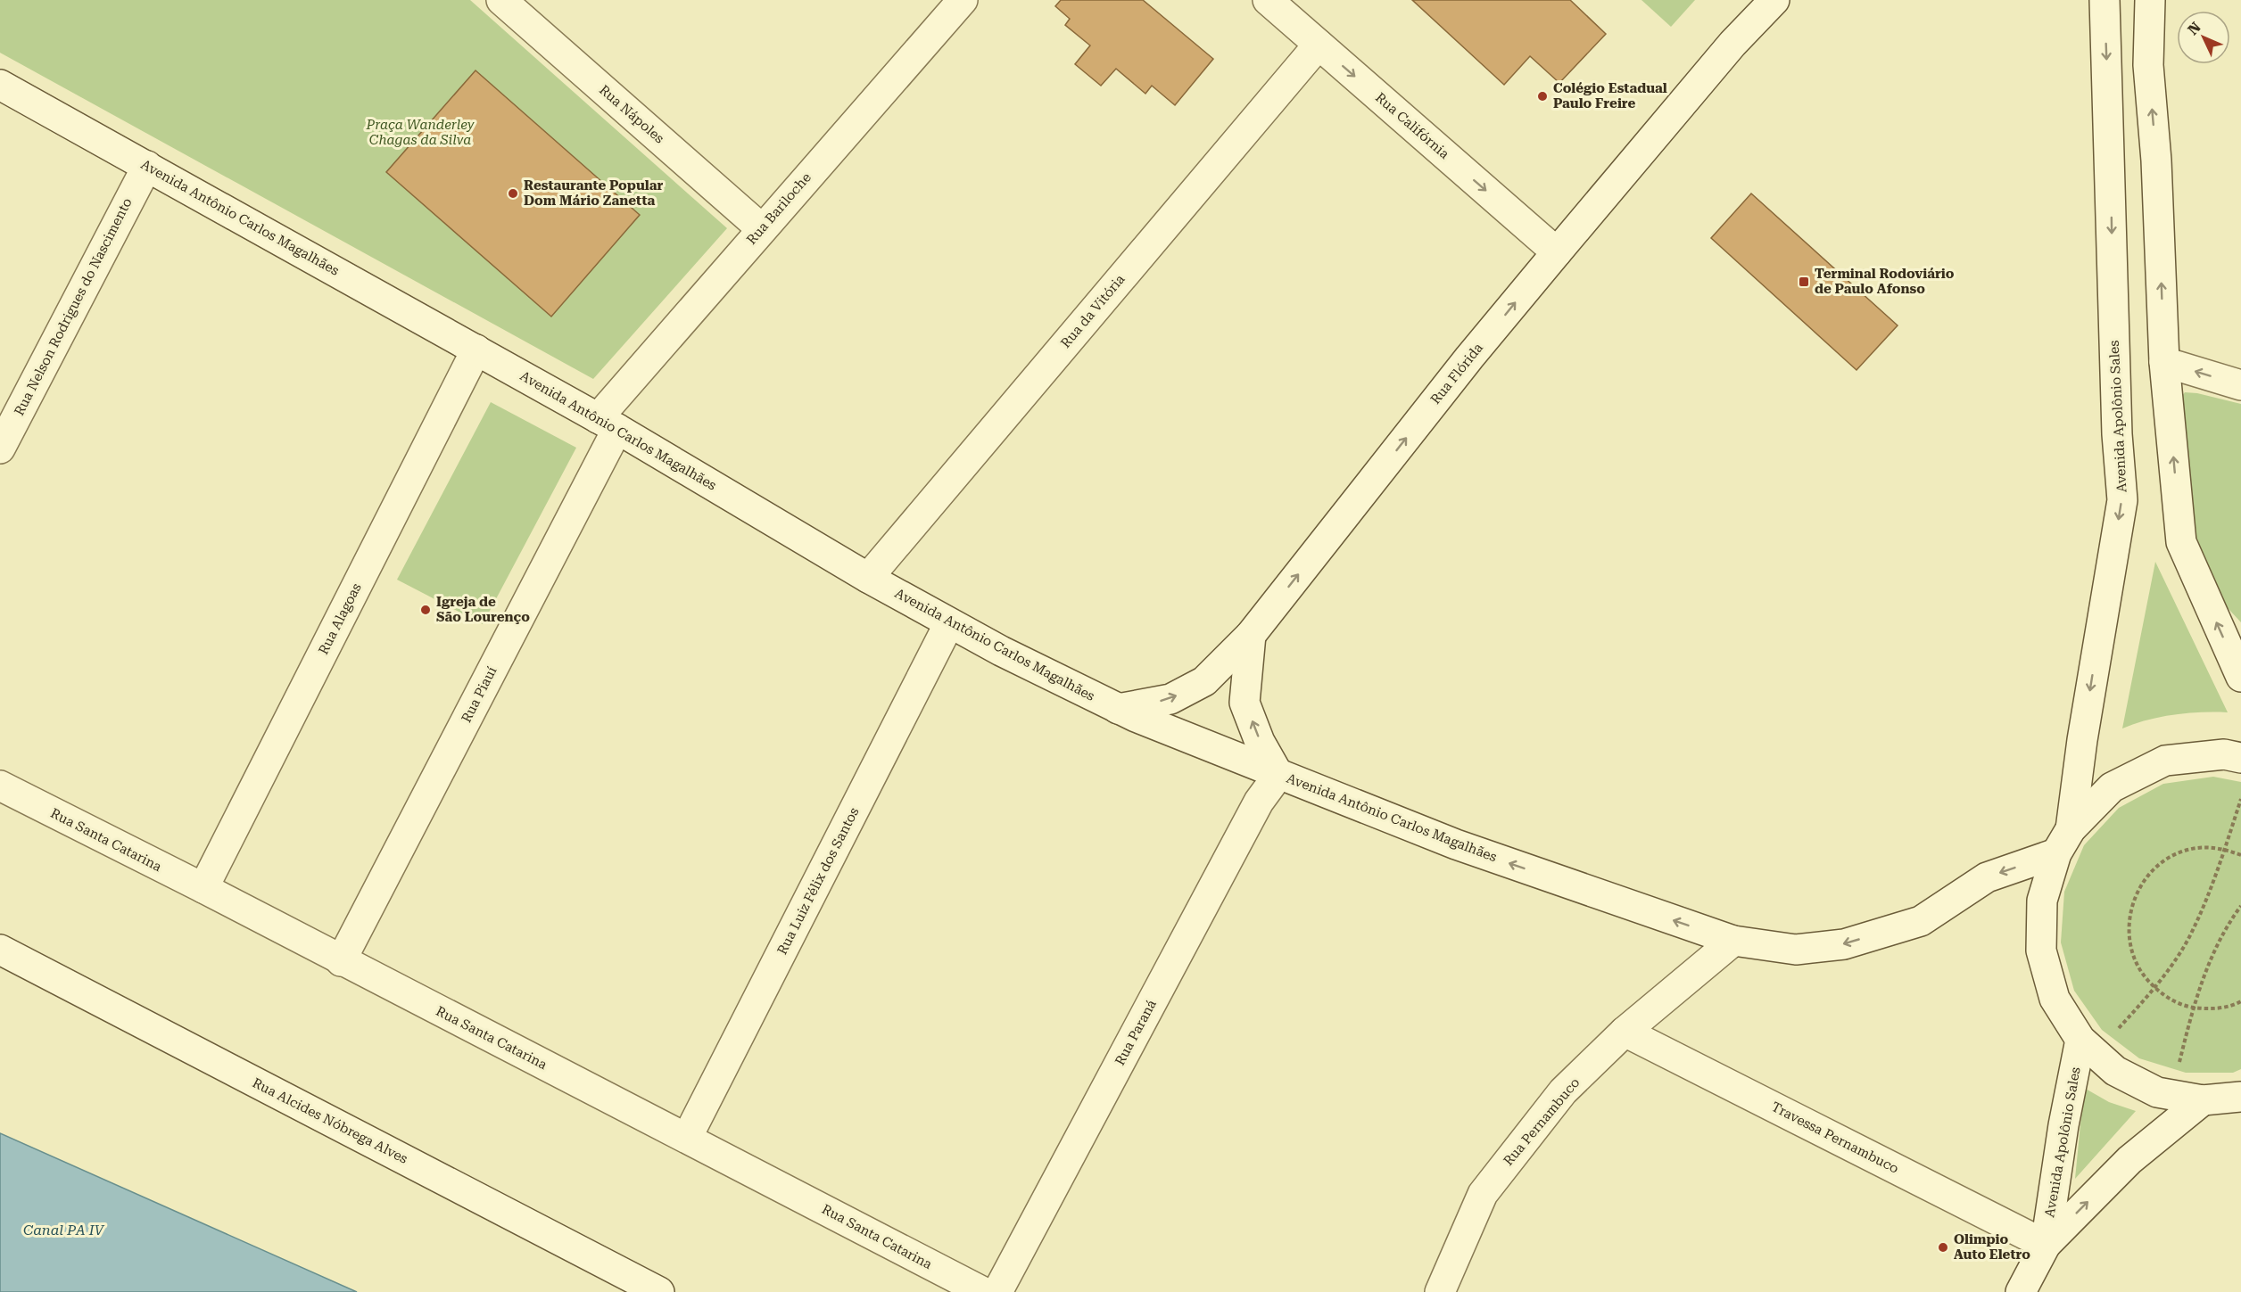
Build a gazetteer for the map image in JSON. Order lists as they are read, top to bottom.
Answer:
{
  "streets": {
    "street": [
      "Rua Nápoles",
      "Rua Califórnia",
      "Rua Bariloche",
      "Avenida Antônio Carlos Magalhães",
      "Rua Nelson Rodrigues do Nascimento",
      "Rua da Vitória",
      "Rua Flórida",
      "Avenida Apolônio Sales",
      "Rua Alagoas",
      "Rua Piauí",
      "Rua Santa Catarina",
      "Rua Luiz Félix dos Santos",
      "Rua Paraná",
      "Rua Alcides Nóbrega Alves",
      "Rua Pernambuco",
      "Travessa Pernambuco"
    ]
  },
  "crossings": [
    ["Rua Nápoles", "Rua Bariloche"],
    ["Rua Califórnia", "Rua da Vitória"],
    ["Rua Califórnia", "Rua Flórida"],
    ["Rua Bariloche", "Avenida Antônio Carlos Magalhães"],
    ["Rua Bariloche", "Rua Piauí"],
    ["Avenida Antônio Carlos Magalhães", "Rua Nelson Rodrigues do Nascimento"],
    ["Avenida Antônio Carlos Magalhães", "Rua da Vitória"],
    ["Avenida Antônio Carlos Magalhães", "Rua Flórida"],
    ["Avenida Antônio Carlos Magalhães", "Avenida Apolônio Sales"],
    ["Avenida Antônio Carlos Magalhães", "Rua Alagoas"],
    ["Avenida Antônio Carlos Magalhães", "Rua Piauí"],
    ["Avenida Antônio Carlos Magalhães", "Rua Luiz Félix dos Santos"],
    ["Avenida Antônio Carlos Magalhães", "Rua Paraná"],
    ["Avenida Antônio Carlos Magalhães", "Rua Pernambuco"],
    ["Avenida Apolônio Sales", "Travessa Pernambuco"],
    ["Rua Alagoas", "Rua Santa Catarina"],
    ["Rua Piauí", "Rua Santa Catarina"],
    ["Rua Santa Catarina", "Rua Luiz Félix dos Santos"],
    ["Rua Pernambuco", "Travessa Pernambuco"]
  ],
  "one_way": ["Rua Califórnia", "Rua Flórida"],
  "water": ["Canal PA IV"],
  "parks": ["Praça Wanderley Chagas da Silva"],
  "places": {
    "other": [
      "Colégio Estadual Paulo Freire",
      "Restaurante Popular Dom Mário Zanetta",
      "Igreja de São Lourenço",
      "Olimpio Auto Eletro"
    ],
    "transit": ["Terminal Rodoviário de Paulo Afonso"]
  },
  "north": "top left"
}
